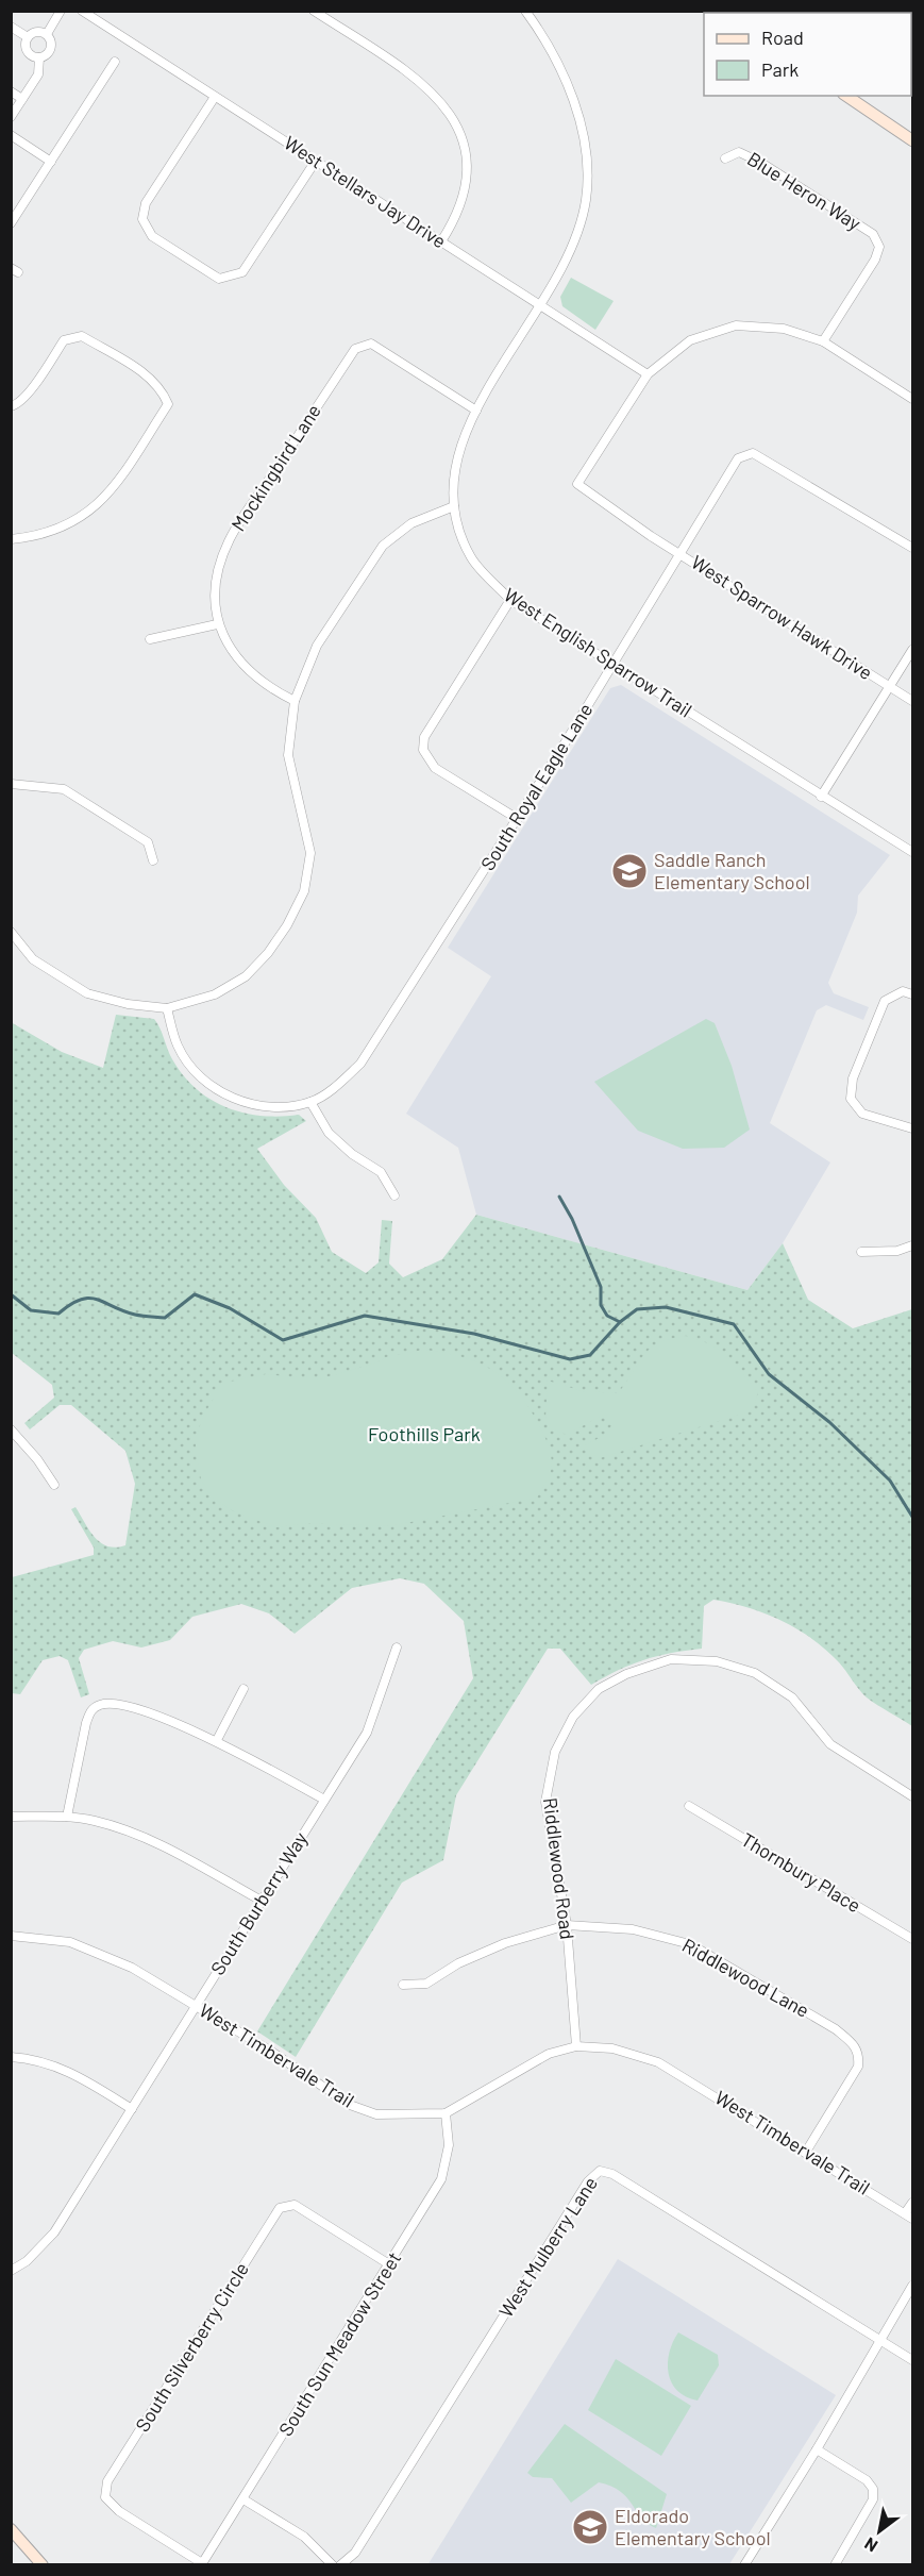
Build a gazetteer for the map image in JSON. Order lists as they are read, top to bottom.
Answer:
{
  "streets": {
    "street": [
      "Blue Heron Way",
      "West Stellars Jay Drive",
      "Mockingbird Lane",
      "West Sparrow Hawk Drive",
      "West English Sparrow Trail",
      "South Royal Eagle Lane",
      "Riddlewood Road",
      "Thornbury Place",
      "South Burberry Way",
      "Riddlewood Lane",
      "West Timbervale Trail",
      "West Mulberry Lane",
      "South Sun Meadow Street",
      "South Silverberry Circle"
    ]
  },
  "crossings": [
    ["West Stellars Jay Drive", "West Sparrow Hawk Drive"],
    ["West Stellars Jay Drive", "West English Sparrow Trail"],
    ["Mockingbird Lane", "West English Sparrow Trail"],
    ["West Sparrow Hawk Drive", "South Royal Eagle Lane"],
    ["West English Sparrow Trail", "South Royal Eagle Lane"],
    ["Riddlewood Road", "Riddlewood Lane"],
    ["Riddlewood Road", "West Timbervale Trail"],
    ["South Burberry Way", "West Timbervale Trail"],
    ["Riddlewood Lane", "West Timbervale Trail"],
    ["West Timbervale Trail", "South Sun Meadow Street"],
    ["South Sun Meadow Street", "South Silverberry Circle"]
  ],
  "parks": ["Foothills Park"],
  "places": {
    "school or university": ["Saddle Ranch Elementary School", "Eldorado Elementary School"]
  },
  "legend": ["Road", "Park"],
  "north": "bottom left"
}
